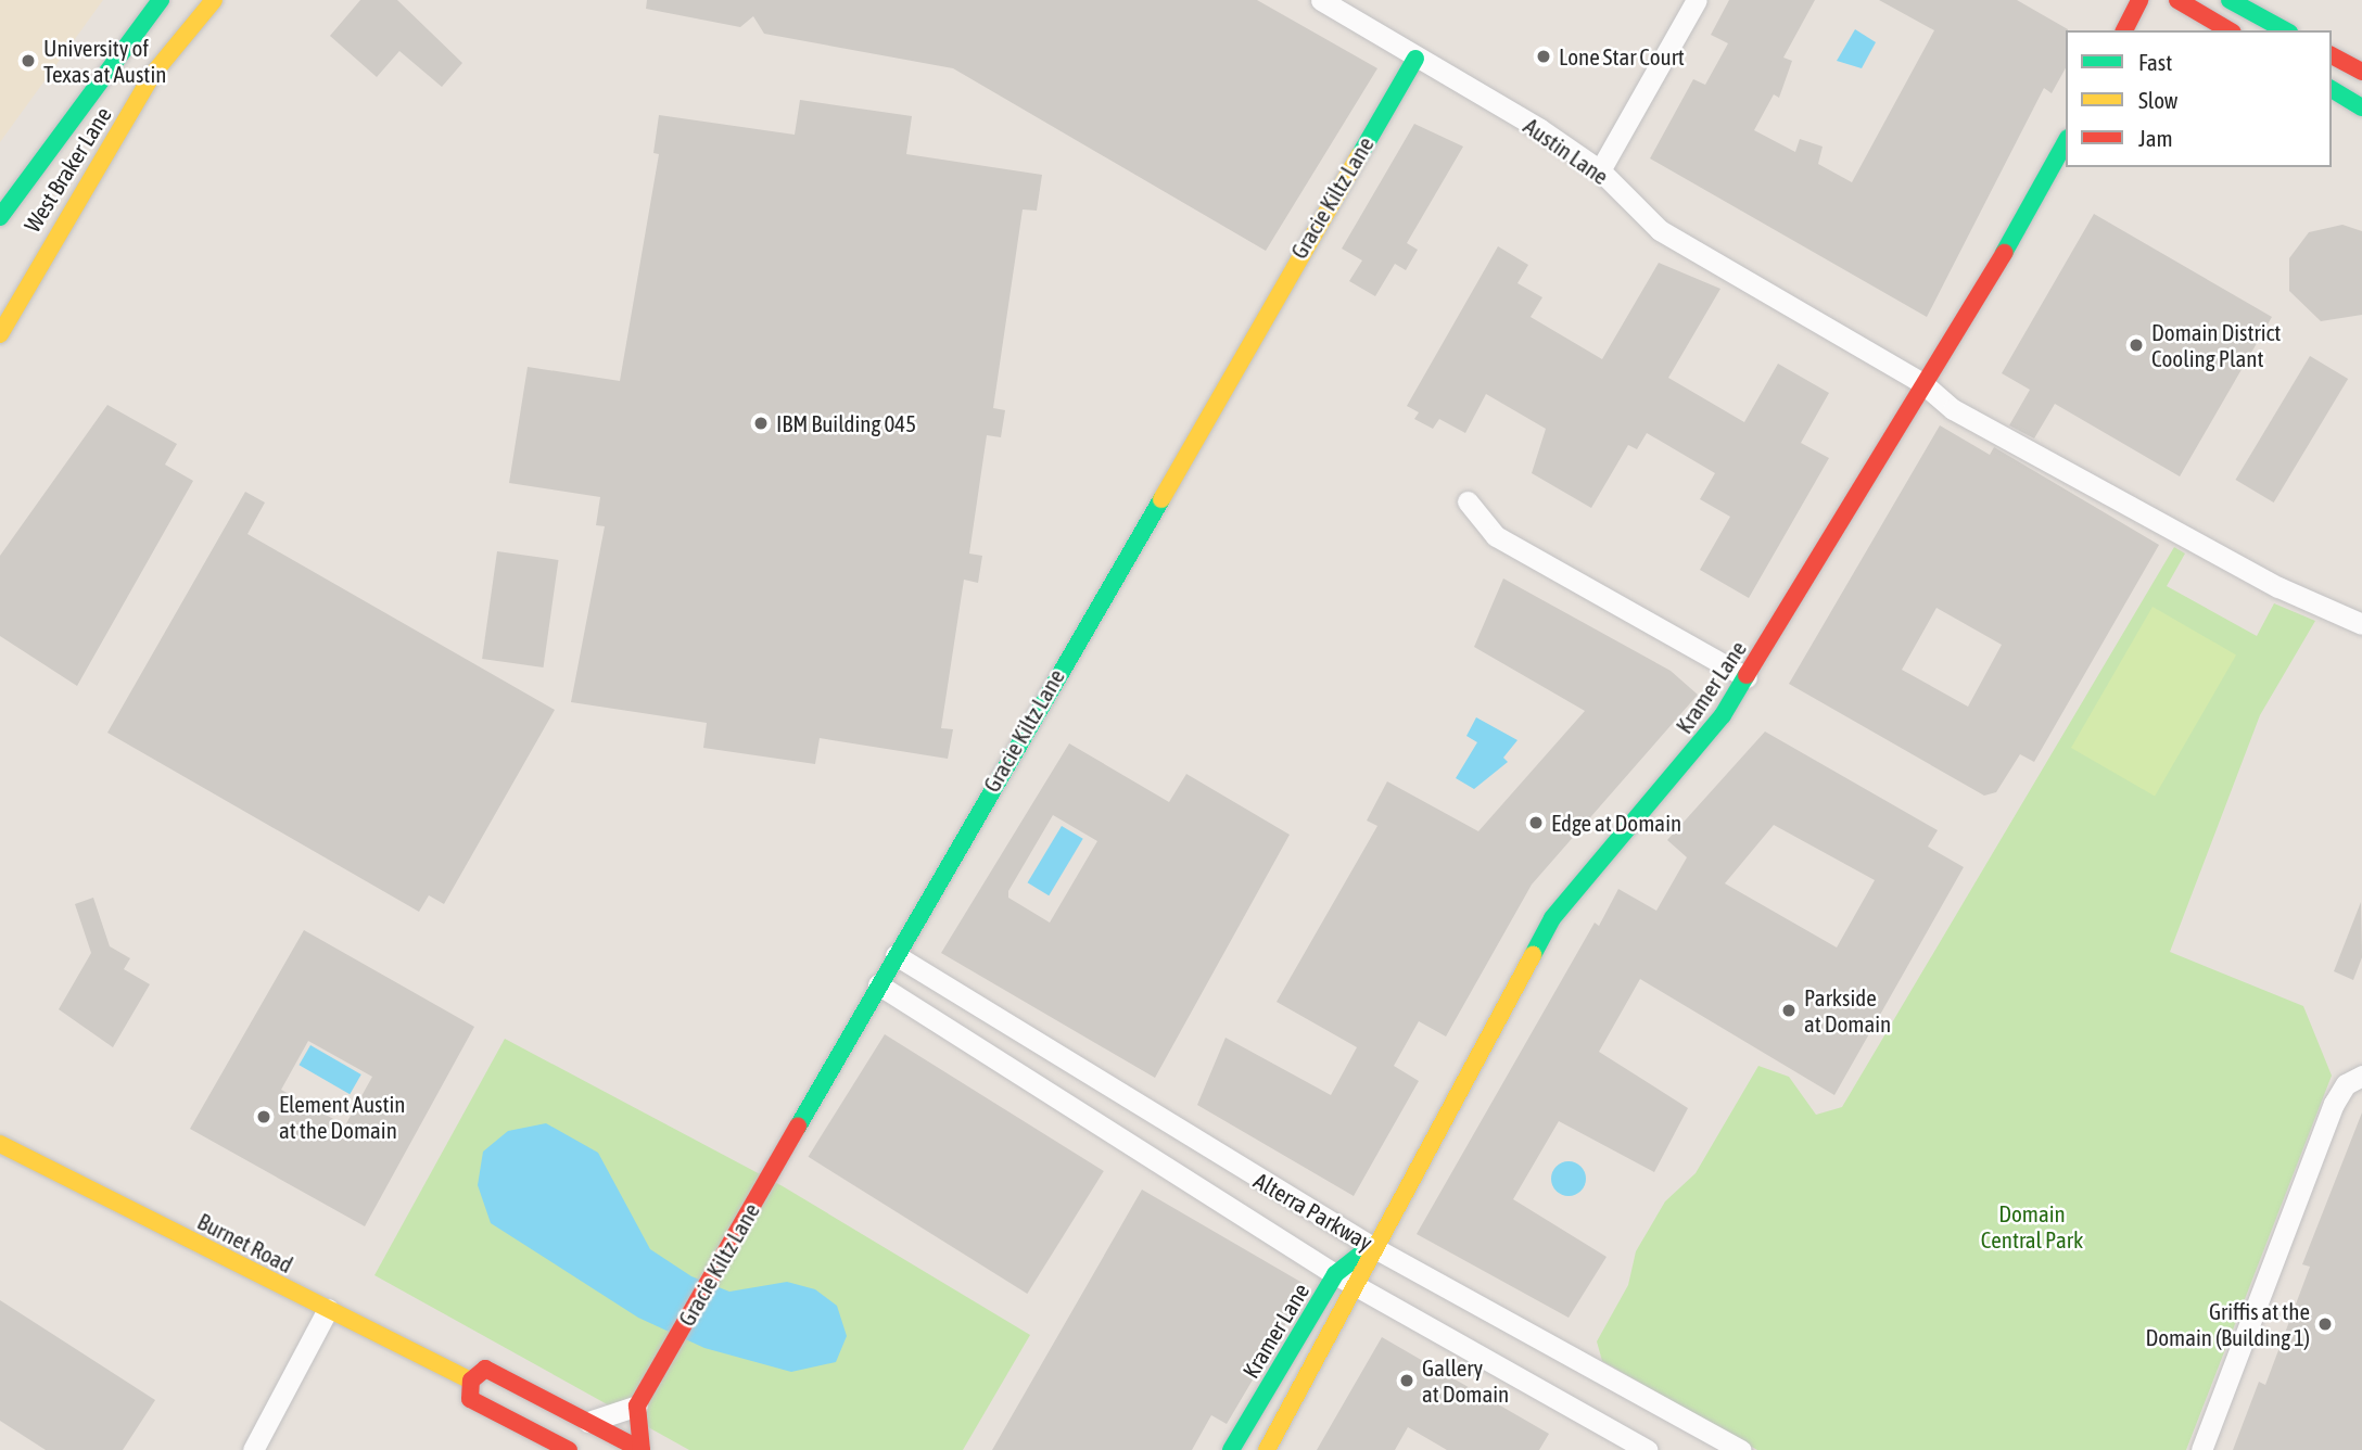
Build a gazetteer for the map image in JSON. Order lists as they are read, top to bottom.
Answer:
{
  "streets": {
    "street": [
      "Austin Lane",
      "West Braker Lane",
      "Gracie Kiltz Lane",
      "Kramer Lane",
      "Alterra Parkway",
      "Burnet Road"
    ]
  },
  "crossings": [
    ["Austin Lane", "Gracie Kiltz Lane"],
    ["Austin Lane", "Kramer Lane"],
    ["Gracie Kiltz Lane", "Alterra Parkway"],
    ["Kramer Lane", "Alterra Parkway"]
  ],
  "parks": ["Domain Central Park"],
  "places": [
    "Lone Star Court",
    "University of Texas at Austin",
    "Domain District Cooling Plant",
    "IBM Building 045",
    "Edge at Domain",
    "Parkside at Domain",
    "Element Austin at the Domain",
    "Griffis at the Domain (Building 1)",
    "Gallery at Domain"
  ],
  "legend": ["Fast", "Slow", "Jam"]
}
